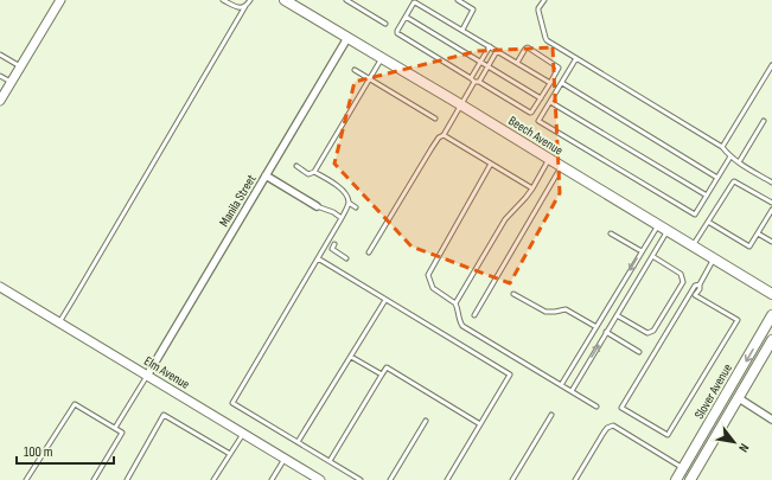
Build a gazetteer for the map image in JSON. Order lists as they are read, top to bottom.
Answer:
{
  "streets": {
    "main road": ["Beech Avenue", "Slover Avenue"],
    "street": ["Manila Street", "Elm Avenue"]
  },
  "crossings": [
    ["Beech Avenue", "Manila Street"],
    ["Manila Street", "Elm Avenue"]
  ],
  "scale_bar": "100 m",
  "north": "bottom right"
}
